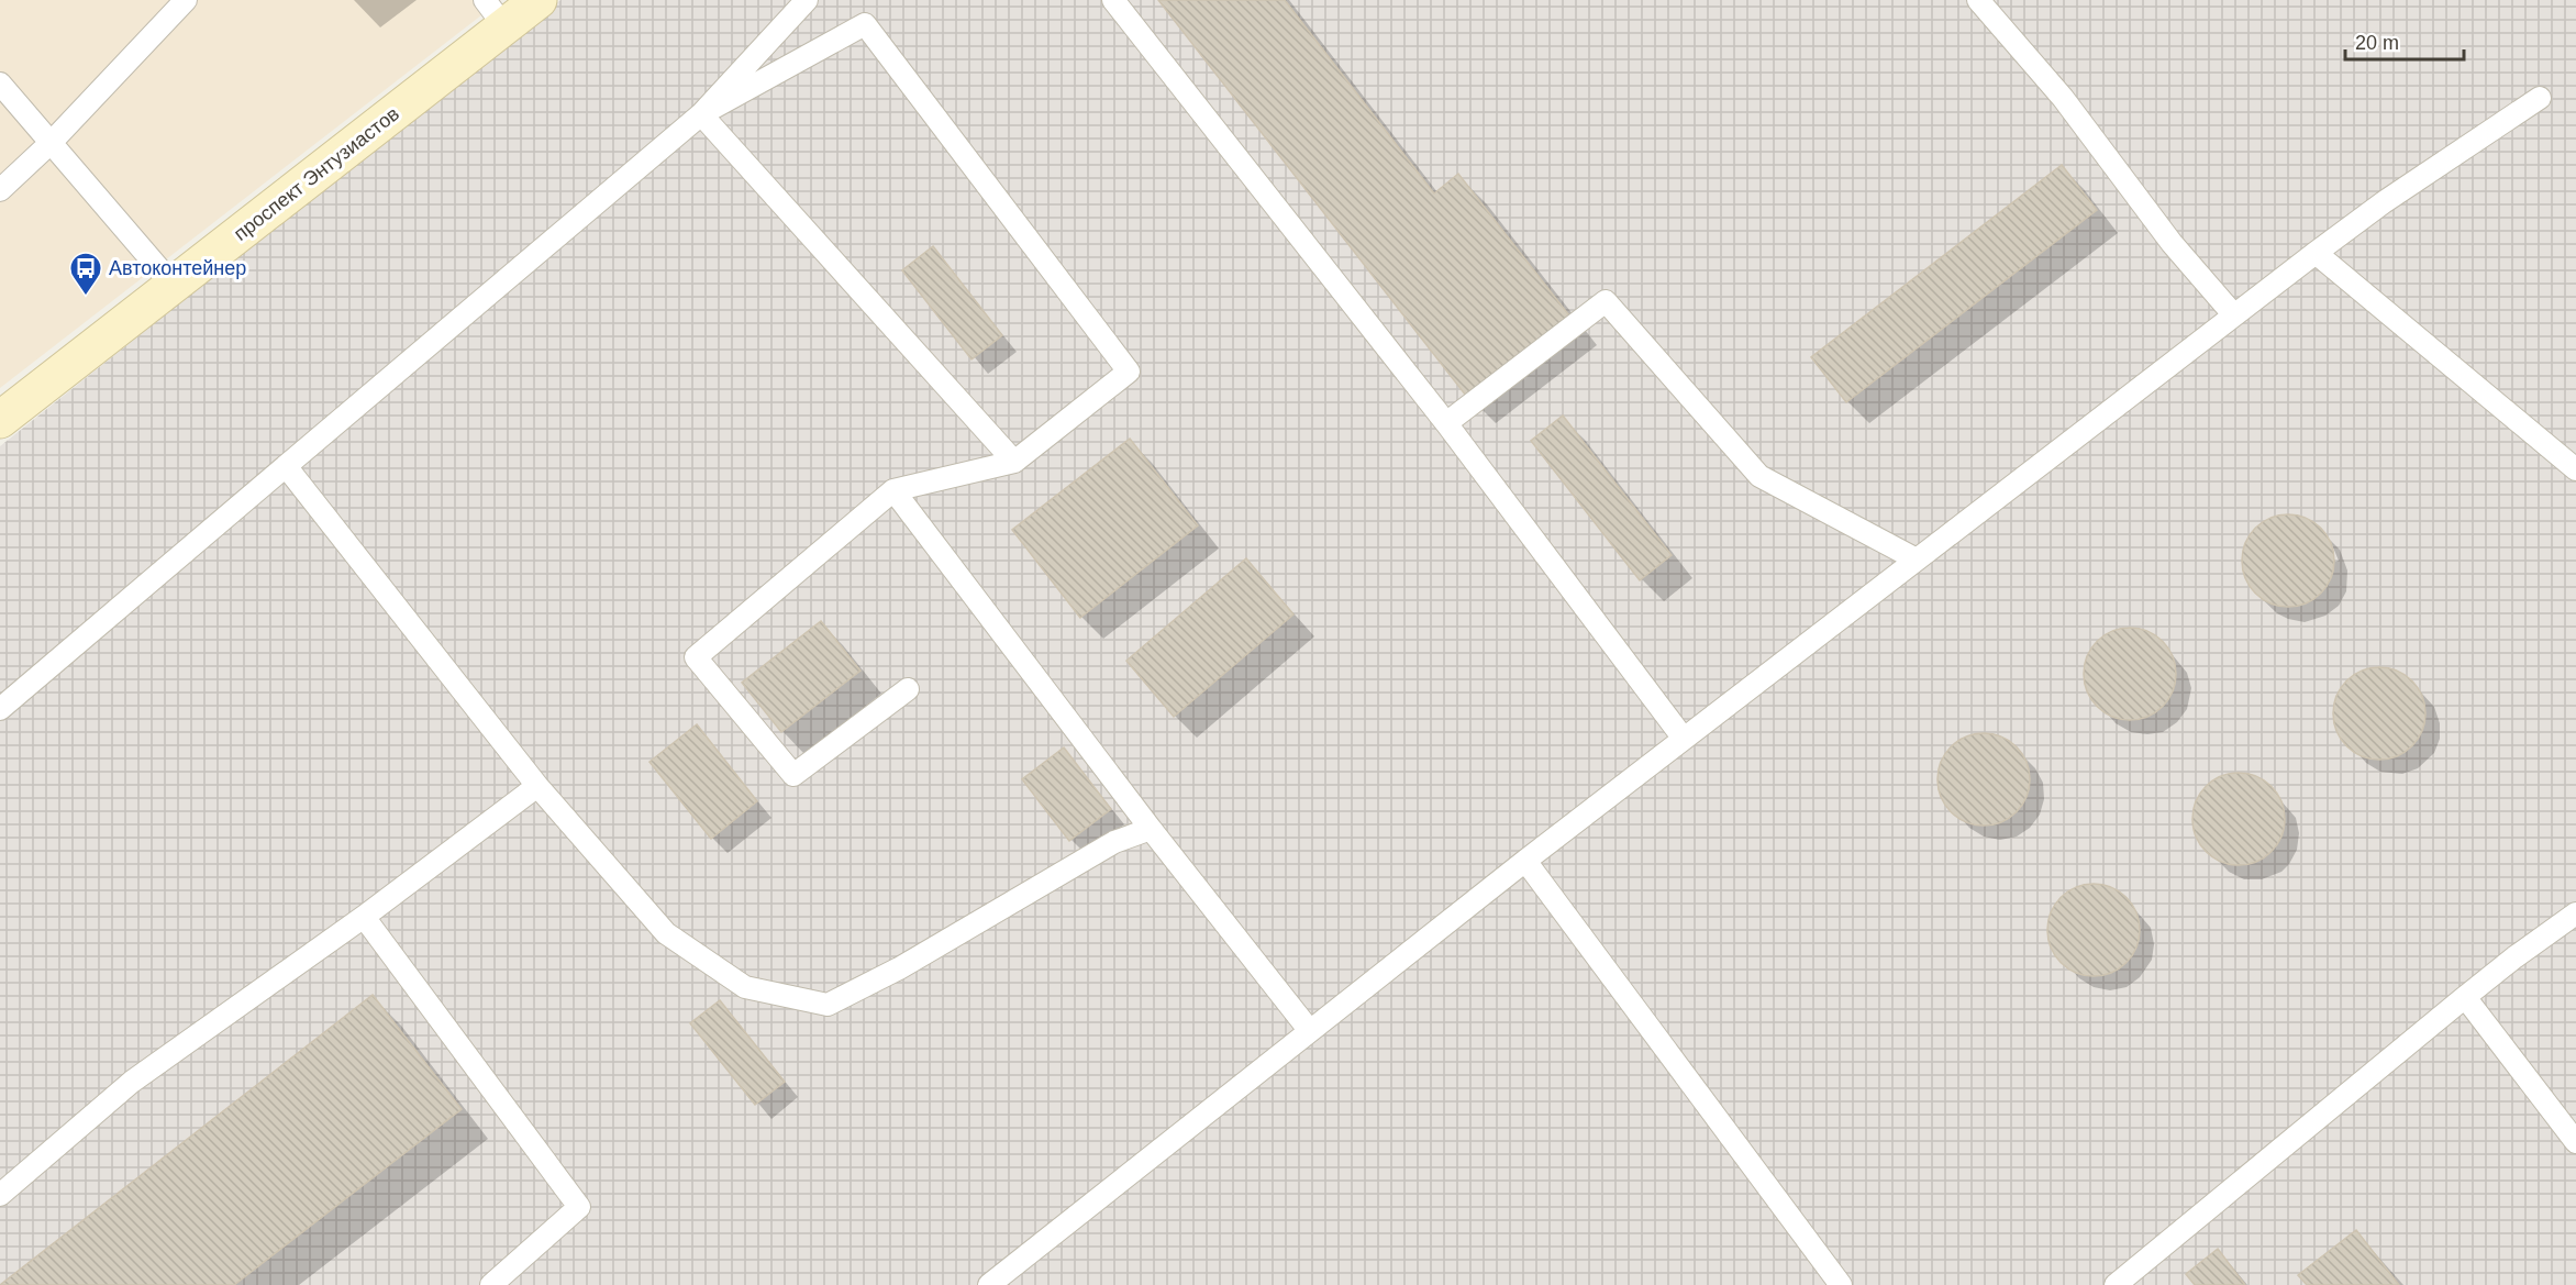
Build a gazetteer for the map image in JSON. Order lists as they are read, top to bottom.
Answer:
{
  "streets": {
    "street": ["проспект Энтузиастов"]
  },
  "places": {
    "bus stop": ["Автоконтейнер"]
  },
  "scale_bar": "20 m"
}
